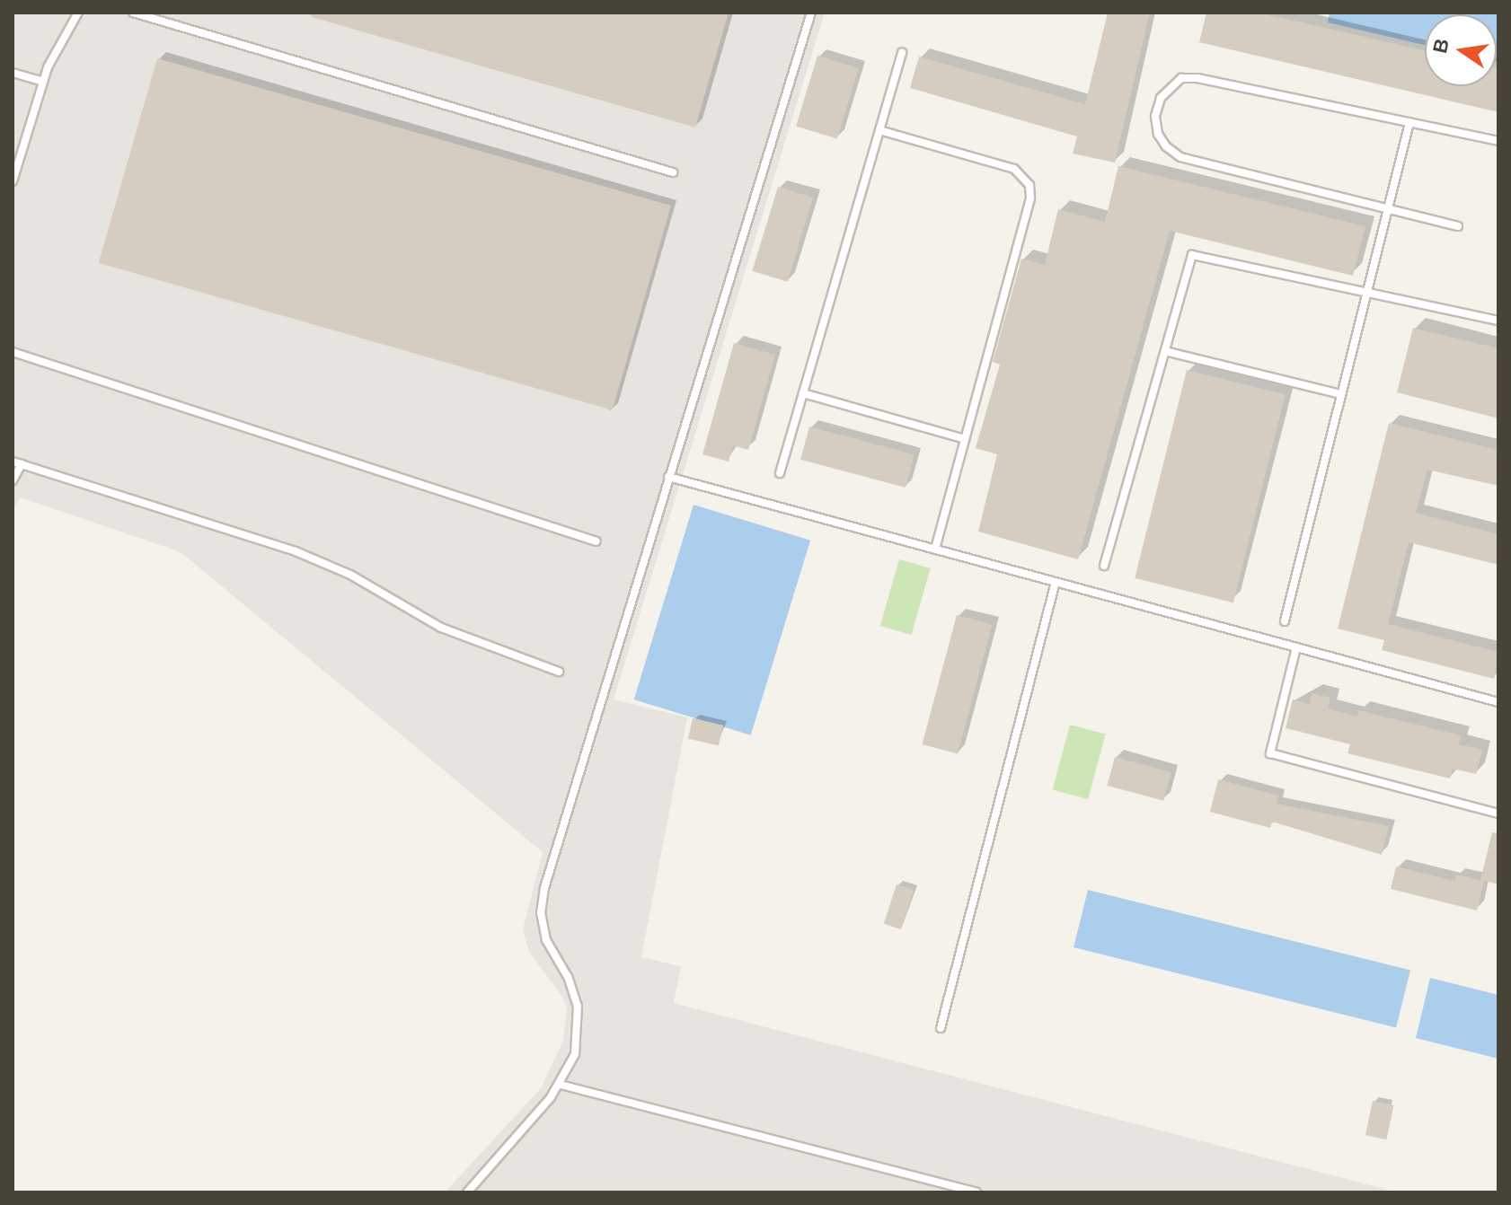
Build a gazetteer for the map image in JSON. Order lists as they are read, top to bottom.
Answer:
{
  "north": "left"
}
